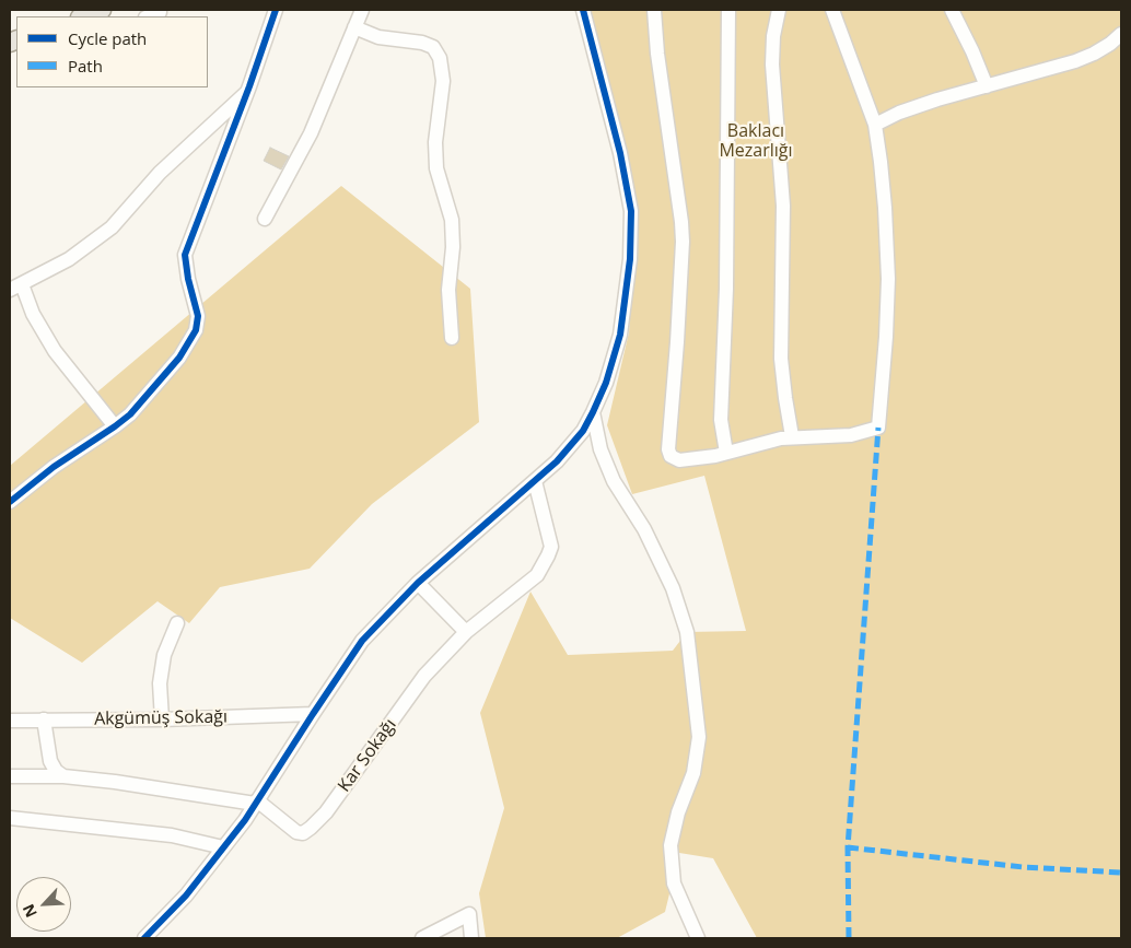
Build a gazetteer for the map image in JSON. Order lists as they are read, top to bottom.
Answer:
{
  "streets": {
    "street": ["Akgümüş Sokağı", "Kar Sokağı"]
  },
  "parks": ["Baklacı Mezarlığı"],
  "legend": ["Cycle path", "Path"],
  "north": "bottom left"
}
